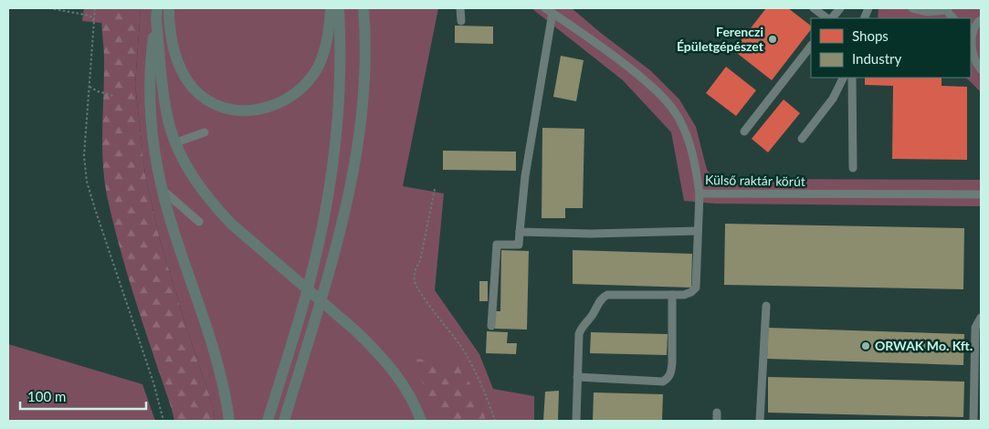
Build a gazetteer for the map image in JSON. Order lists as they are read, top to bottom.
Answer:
{
  "streets": {
    "street": ["Külső raktár körút"]
  },
  "places": ["Ferenczi Épületgépészet", "ORWAK Mo. Kft."],
  "legend": ["Shops", "Industry"],
  "scale_bar": "100 m"
}
